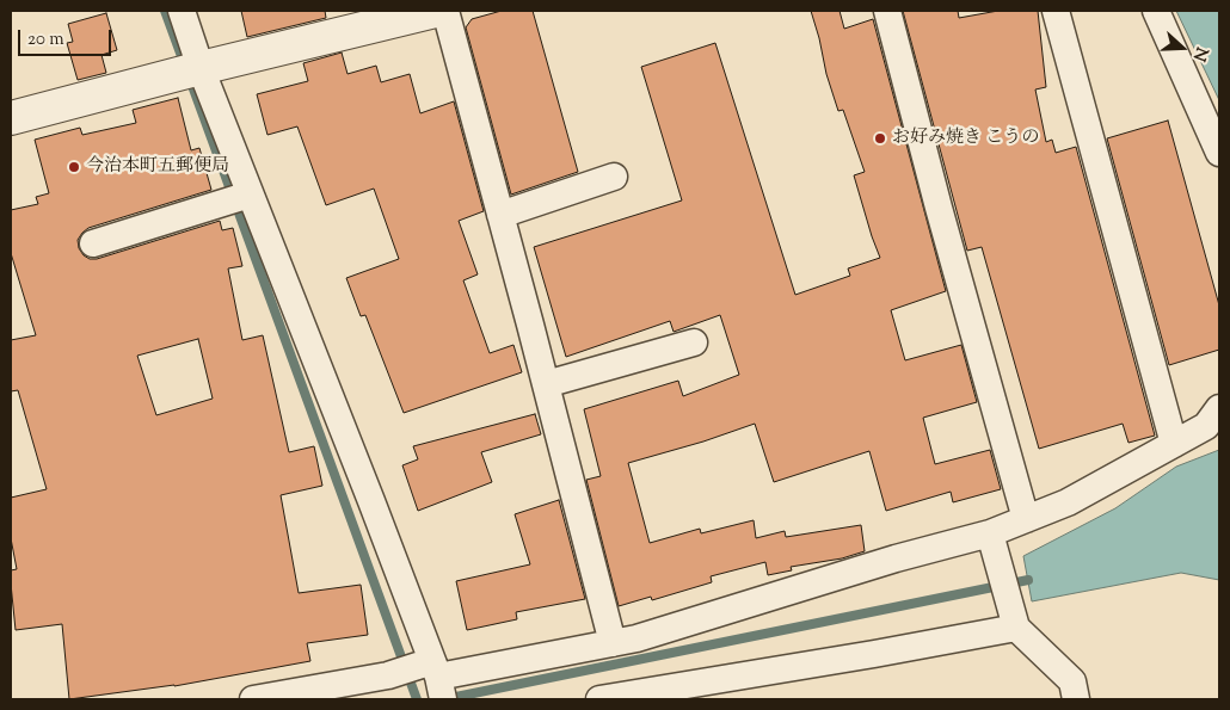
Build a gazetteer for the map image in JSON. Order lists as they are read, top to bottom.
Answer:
{
  "places": ["お好み焼き こうの", "今治本町五郵便局"],
  "scale_bar": "20 m",
  "north": "right"
}
